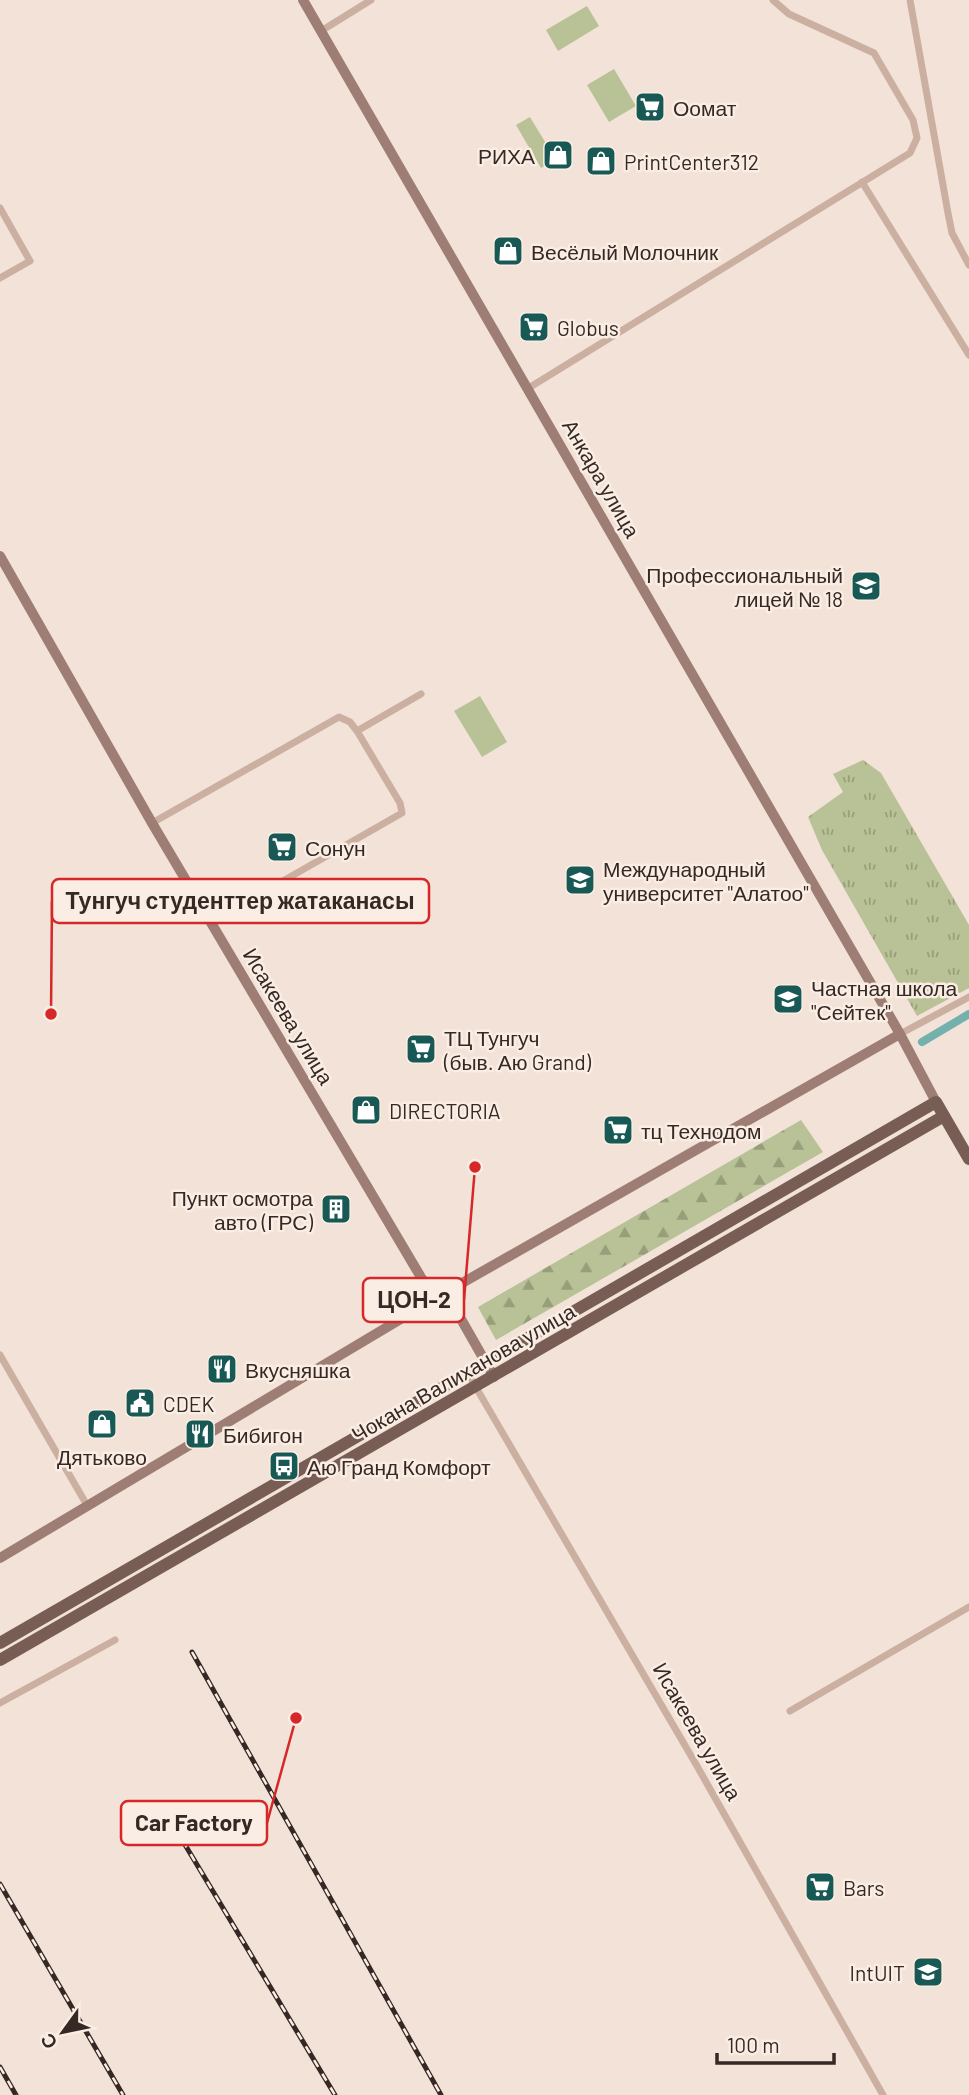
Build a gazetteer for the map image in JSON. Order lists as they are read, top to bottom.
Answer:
{
  "streets": {
    "main road": ["Анкара улица", "Чокана Валиханова улица"],
    "street": ["Исакеева улица"]
  },
  "crossings": [
    ["Анкара улица", "Чокана Валиханова улица"],
    ["Исакеева улица", "Чокана Валиханова улица"]
  ],
  "places": {
    "supermarket": [
      "Оомат",
      "Globus",
      "Сонун",
      "ТЦ Тунгуч (быв. Аю Grand)",
      "тц Технодом",
      "Bars"
    ],
    "shop": [
      "РИХА",
      "PrintCenter312",
      "Весёлый Молочник",
      "DIRECTORIA",
      "Дятьково"
    ],
    "school or university": [
      "Профессиональный лицей № 18",
      "Международный университет \"Алатоо\"",
      "Частная школа \"Сейтек\"",
      "IntUIT"
    ],
    "other": ["Тунгуч студенттер жатаканасы", "ЦОН-2", "Car Factory"],
    "building": ["Пункт осмотра авто (ГРС)"],
    "restaurant": ["Вкусняшка", "Бибигон"],
    "public building": ["CDEK"],
    "bus stop": ["Аю Гранд Комфорт"]
  },
  "scale_bar": "100 m",
  "north": "bottom left"
}
